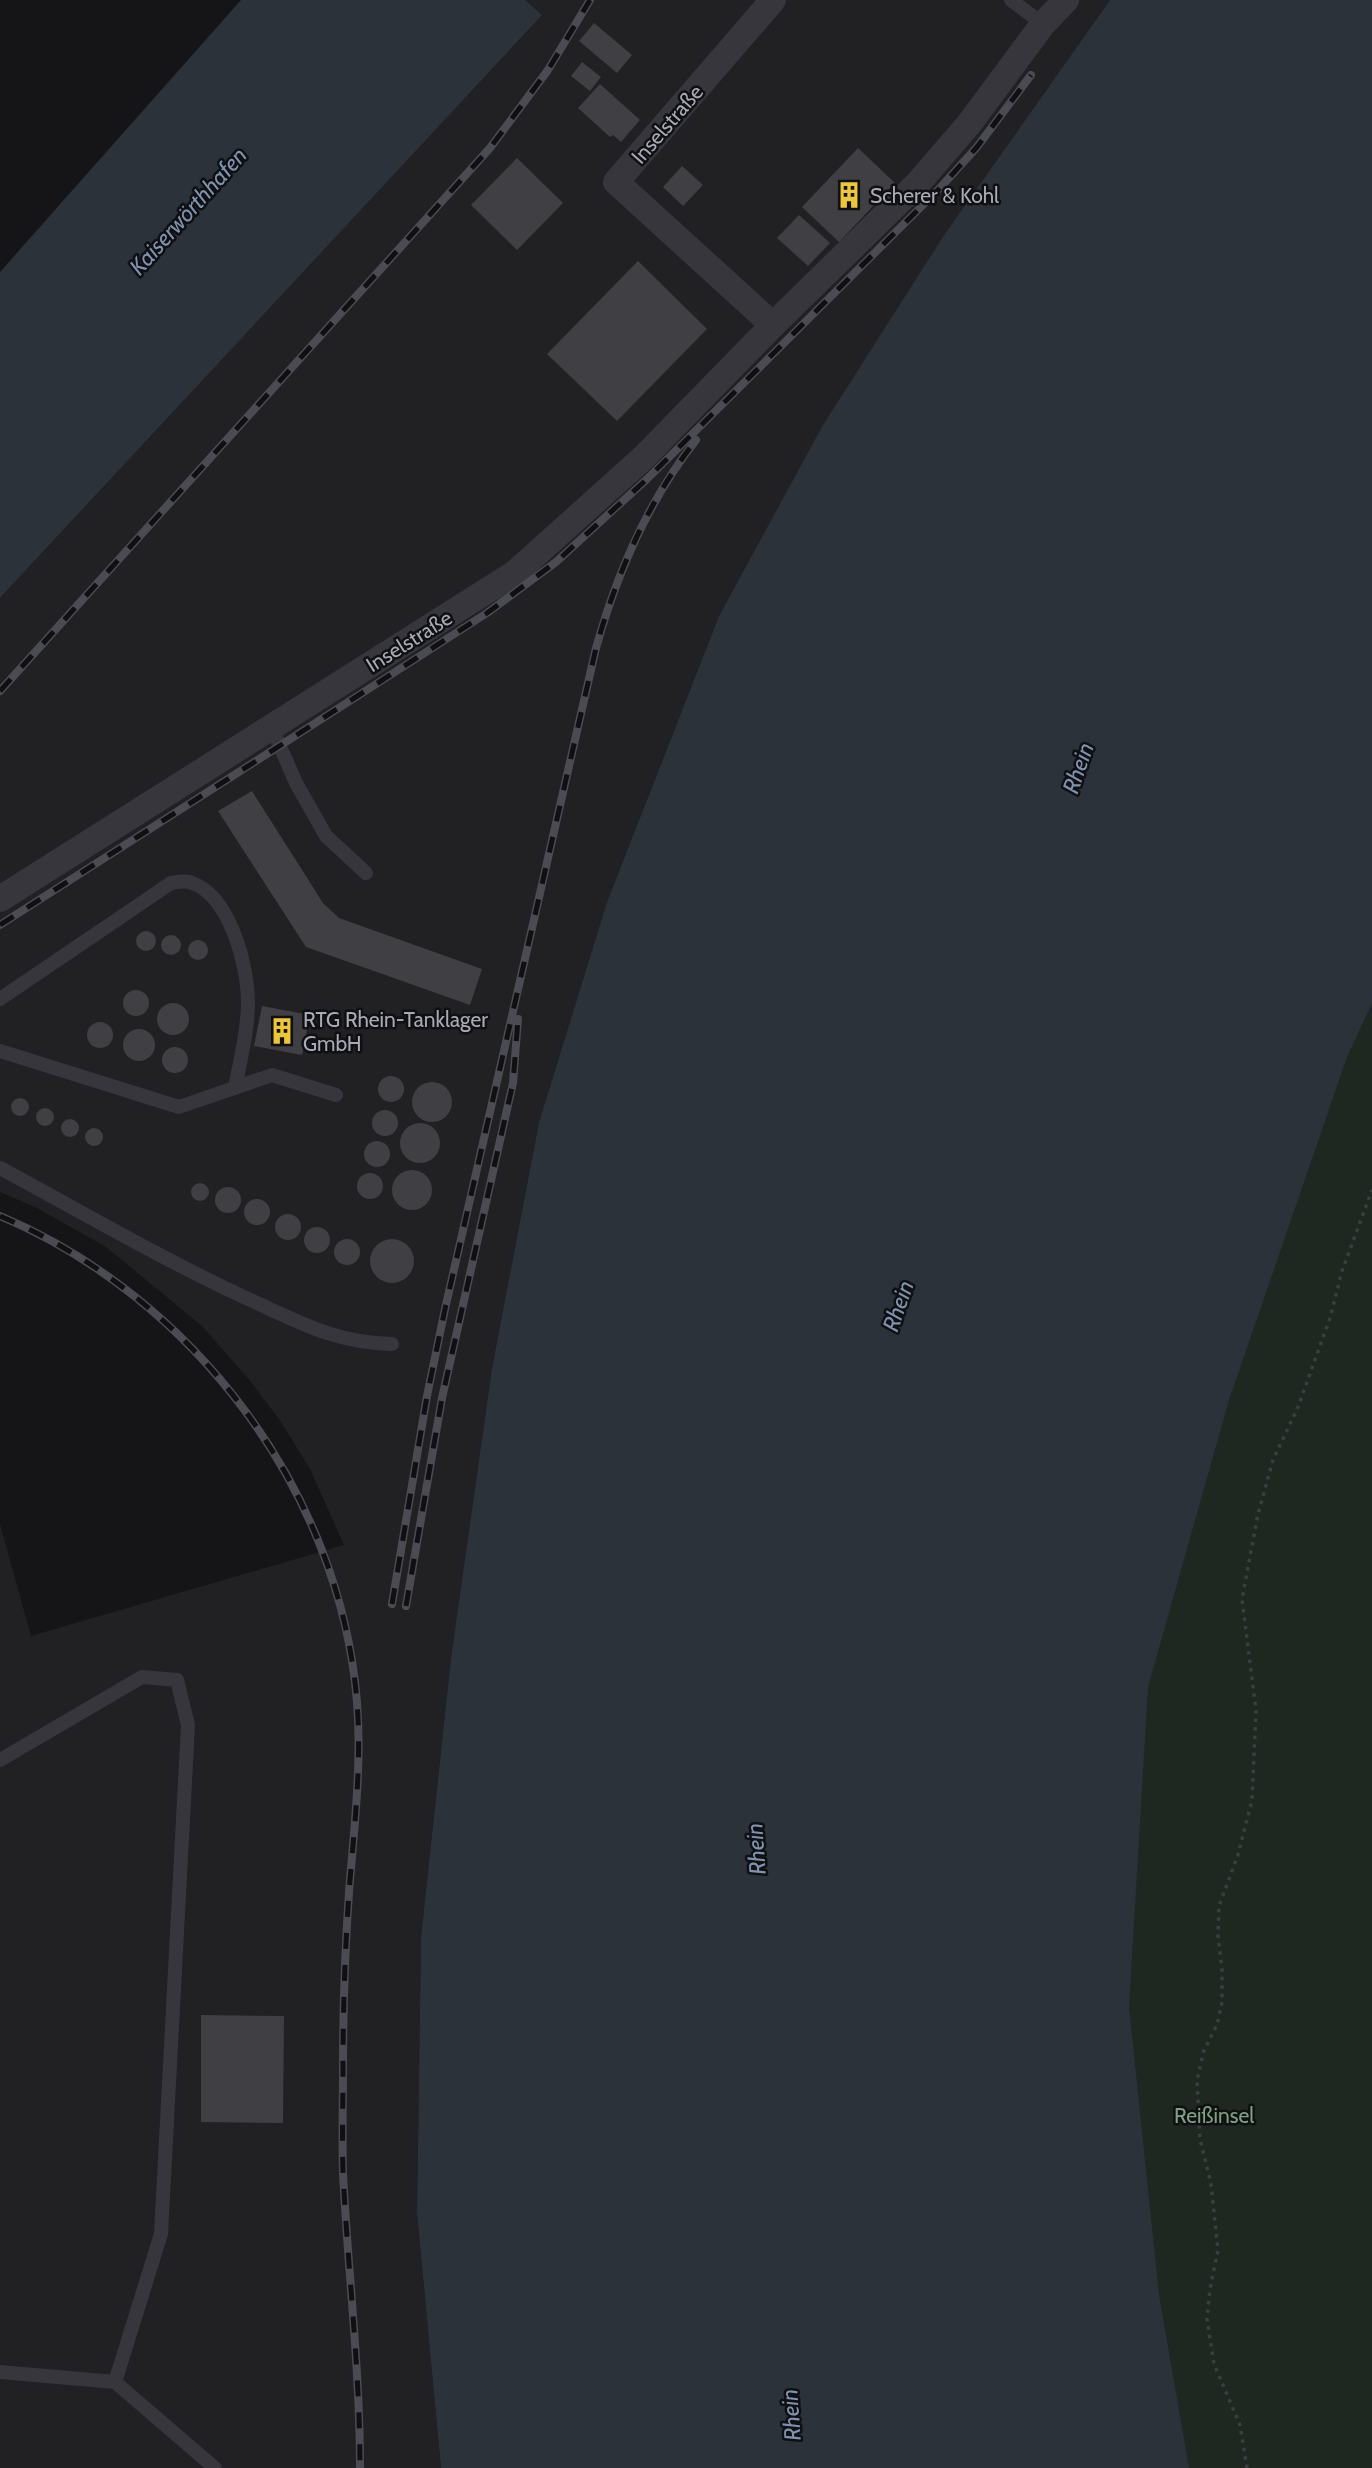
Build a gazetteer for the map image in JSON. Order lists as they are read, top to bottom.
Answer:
{
  "streets": {
    "street": ["Inselstraße"]
  },
  "water": ["Kaiserwörthhafen", "Rhein"],
  "parks": ["Reißinsel"],
  "places": {
    "building": ["Scherer & Kohl", "RTG Rhein-Tanklager GmbH"]
  }
}
